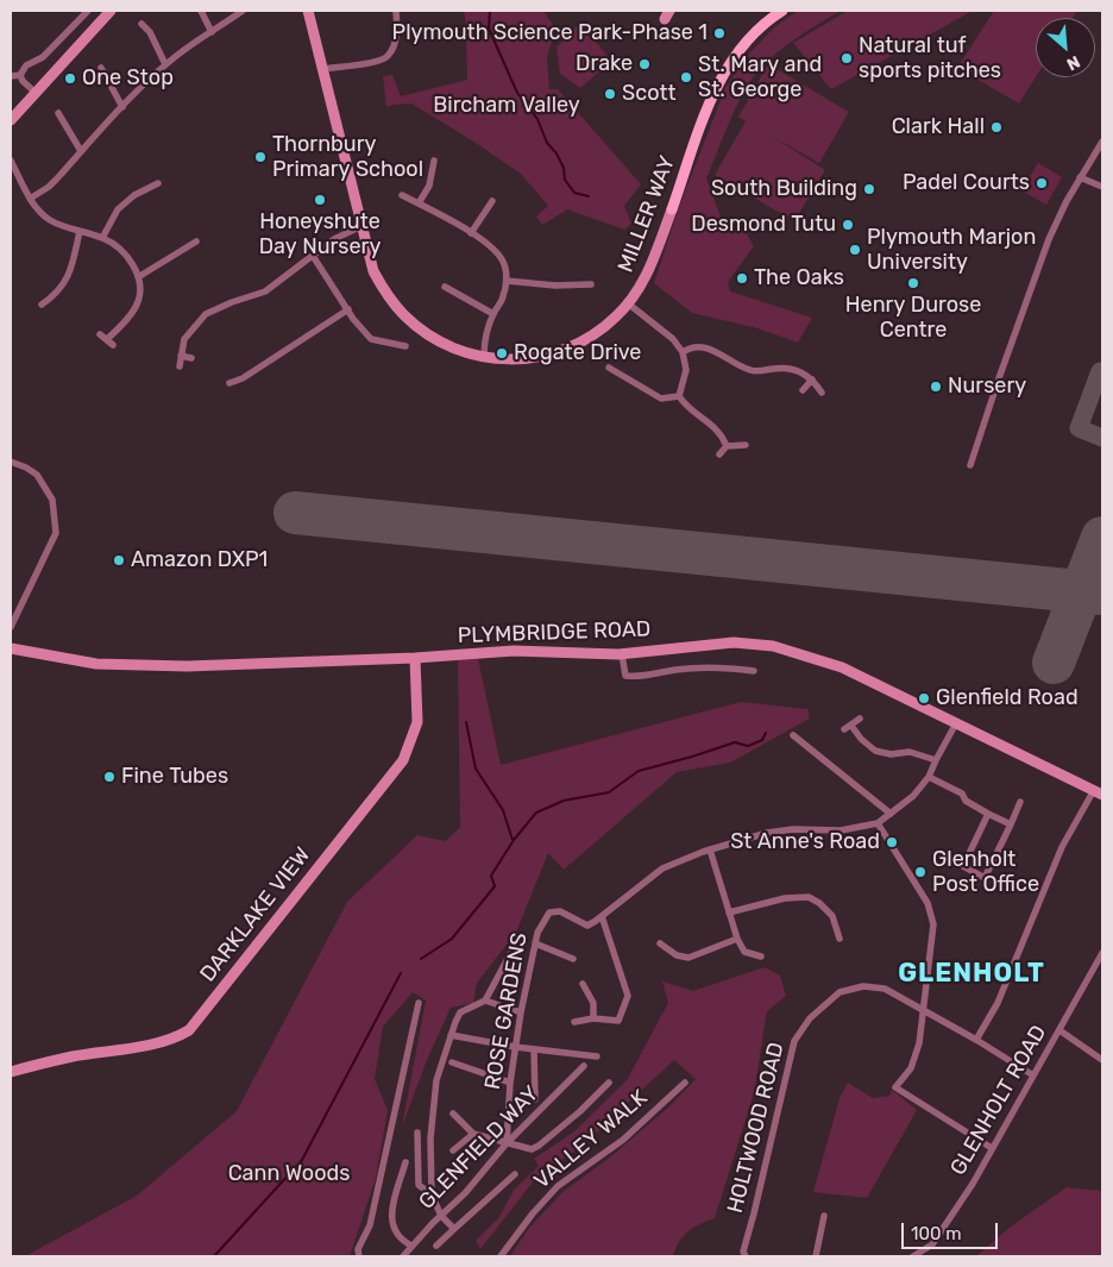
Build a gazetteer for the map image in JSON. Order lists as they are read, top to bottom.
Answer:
{
  "streets": {
    "main road": ["MILLER WAY"],
    "street": [
      "PLYMBRIDGE ROAD",
      "DARKLAKE VIEW",
      "ROSE GARDENS",
      "GLENHOLT ROAD",
      "HOLTWOOD ROAD",
      "VALLEY WALK",
      "GLENFIELD WAY"
    ]
  },
  "crossings": [
    ["PLYMBRIDGE ROAD", "DARKLAKE VIEW"],
    ["ROSE GARDENS", "GLENFIELD WAY"],
    ["GLENHOLT ROAD", "HOLTWOOD ROAD"]
  ],
  "districts": ["GLENHOLT"],
  "parks": ["Bircham Valley", "Cann Woods"],
  "places": [
    "Plymouth Science Park-Phase 1",
    "Natural tuf sports pitches",
    "Drake",
    "St. Mary and St. George",
    "One Stop",
    "Scott",
    "Clark Hall",
    "Thornbury Primary School",
    "Padel Courts",
    "South Building",
    "Honeyshute Day Nursery",
    "Desmond Tutu",
    "Plymouth Marjon University",
    "The Oaks",
    "Henry Durose Centre",
    "Rogate Drive",
    "Nursery",
    "Amazon DXP1",
    "Glenfield Road",
    "Fine Tubes",
    "St Anne's Road",
    "Glenholt Post Office"
  ],
  "scale_bar": "100 m",
  "north": "bottom right"
}
